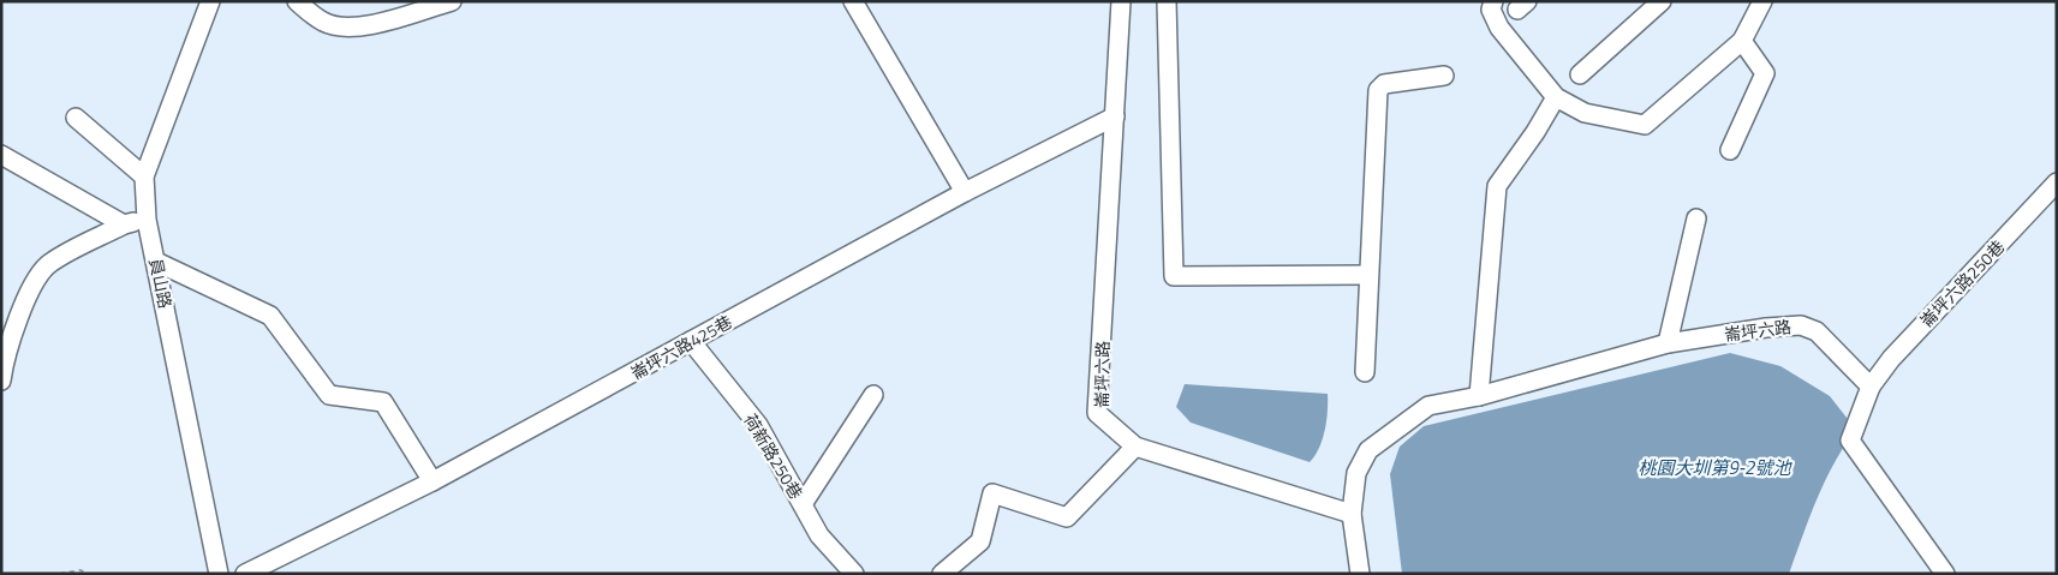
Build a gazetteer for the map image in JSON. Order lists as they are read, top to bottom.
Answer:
{
  "streets": {
    "street": [
      "員山路",
      "崙坪六路250巷",
      "崙坪六路",
      "崙坪六路425巷",
      "荷新路250巷"
    ]
  },
  "crossings": [
    ["崙坪六路250巷", "崙坪六路"],
    ["崙坪六路", "崙坪六路425巷"],
    ["崙坪六路425巷", "荷新路250巷"]
  ],
  "water": ["桃園大圳第9-2號池"]
}
